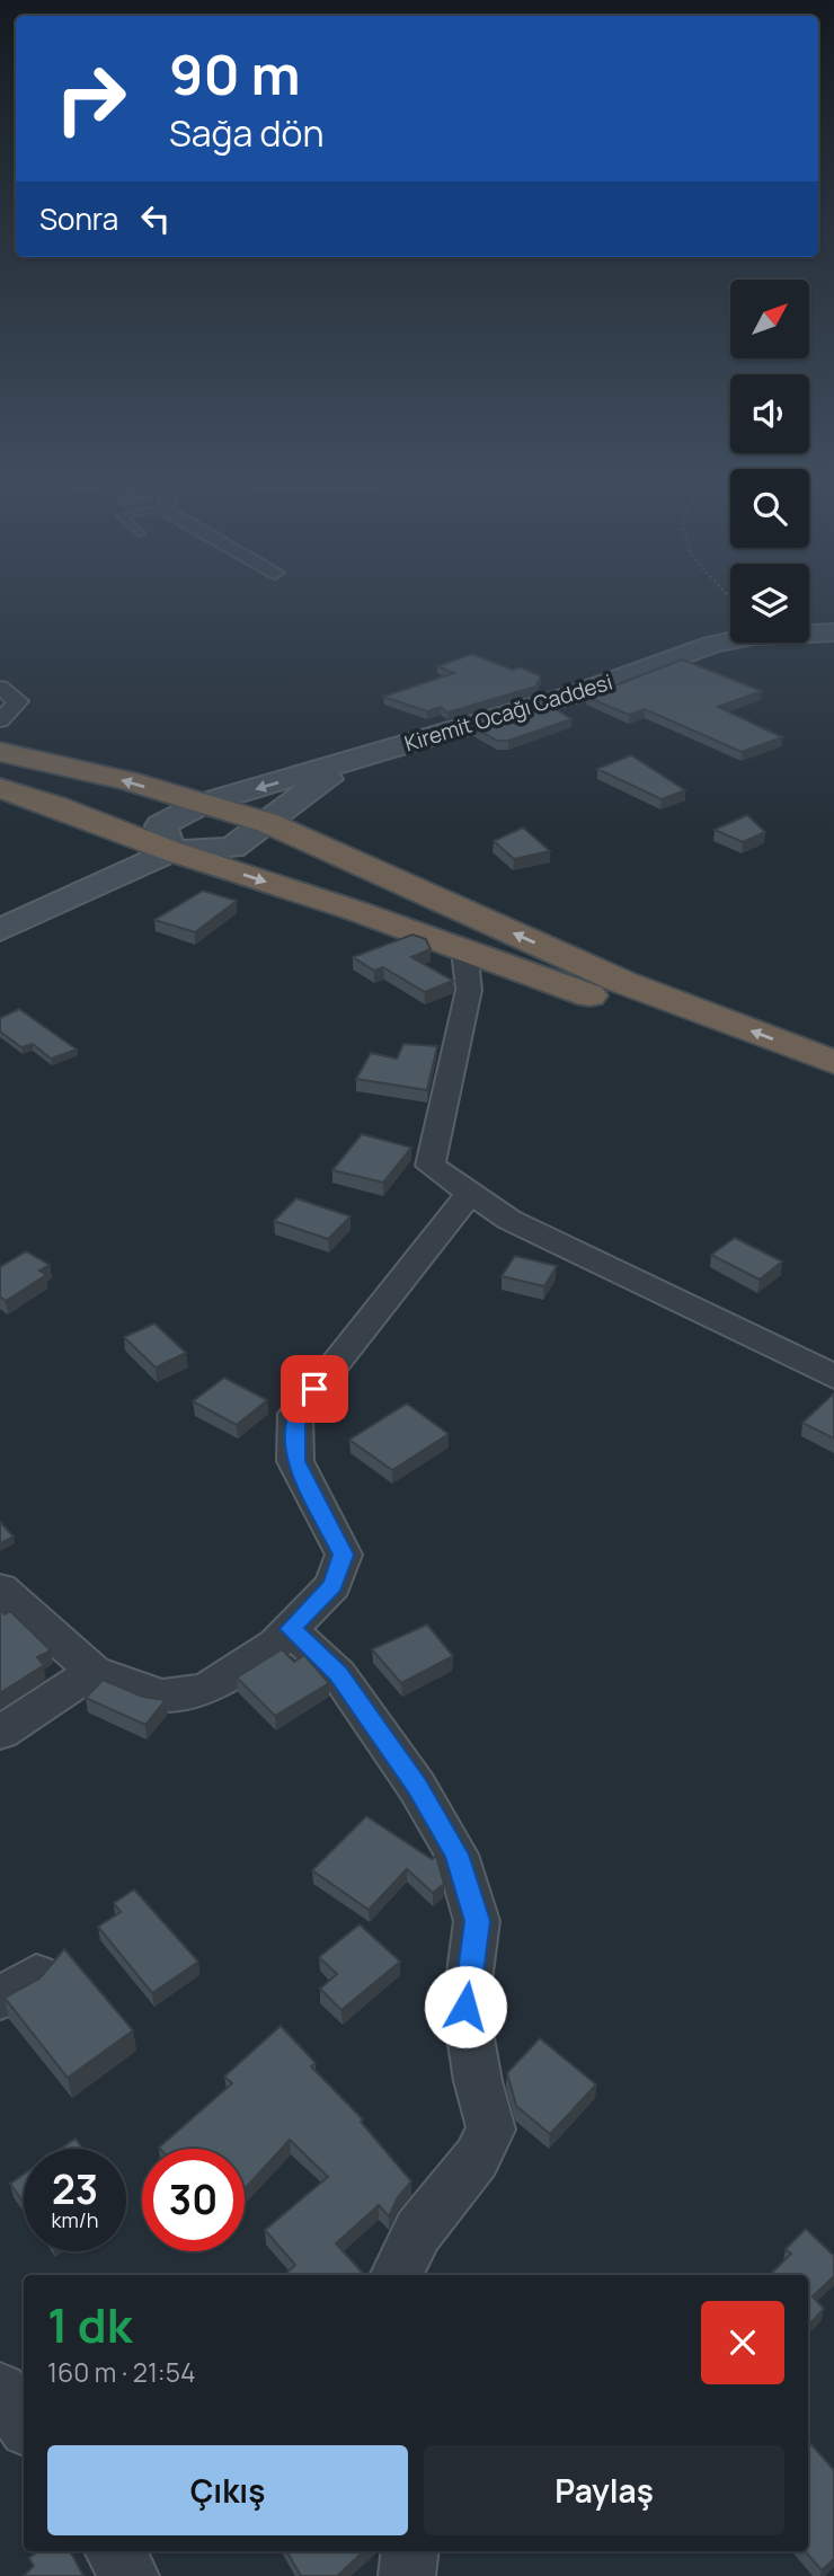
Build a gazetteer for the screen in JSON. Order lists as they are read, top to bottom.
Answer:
{
  "streets": {
    "street": ["Kiremit Ocağı Caddesi"]
  },
  "north": "top right",
  "page": {
    "turn": ["90 m", "Sağa dön"],
    "then": "Sonra",
    "speed": "23 km/h",
    "limit": "30",
    "heading": ["1 dk", "160 m · 21:54"],
    "buttons": ["Çıkış", "Paylaş"]
  }
}
